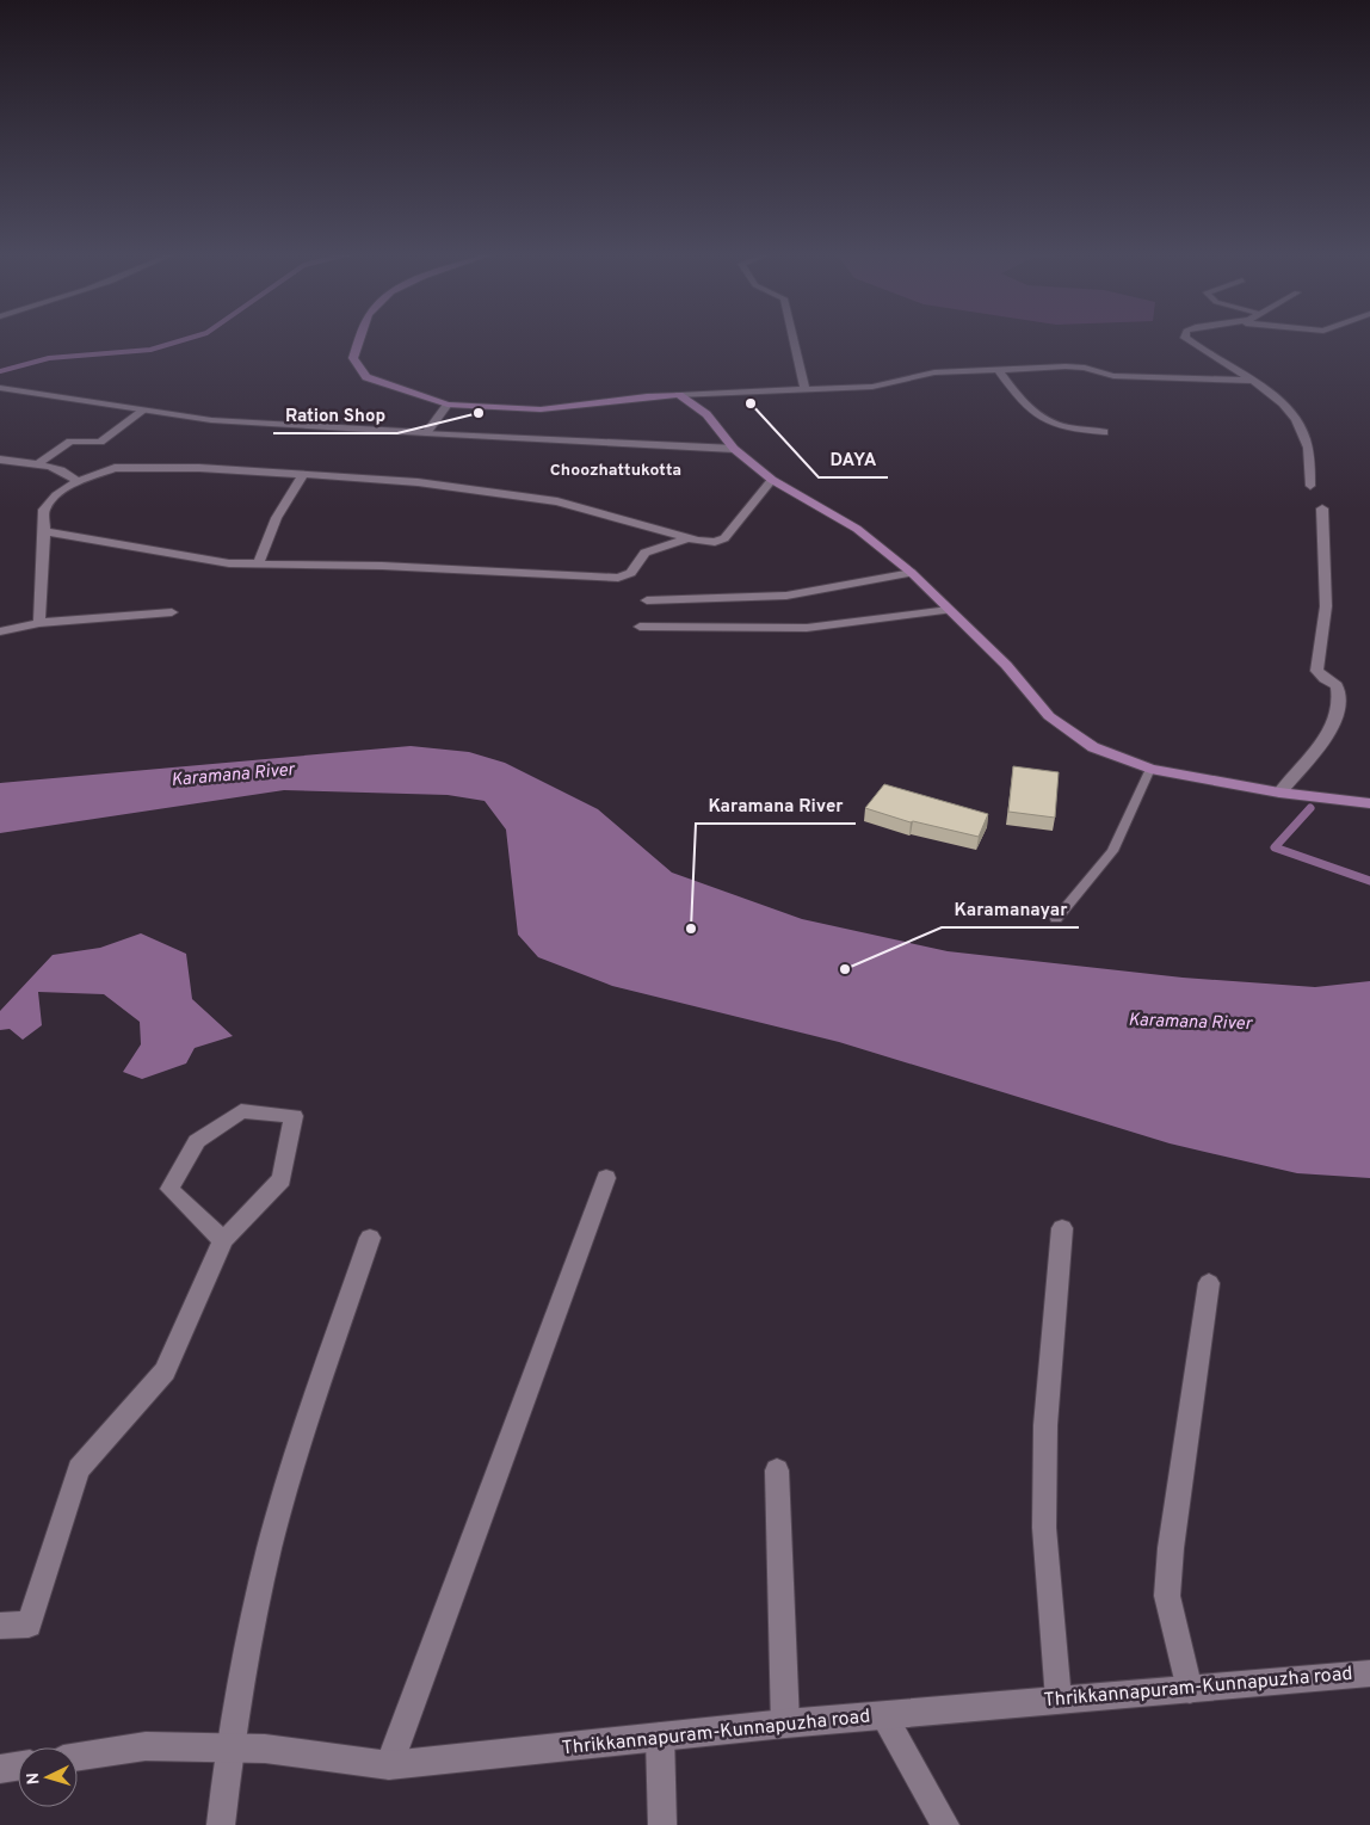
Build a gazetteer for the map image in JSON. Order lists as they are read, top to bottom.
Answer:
{
  "streets": {
    "street": ["Thrikkannapuram-Kunnapuzha road"]
  },
  "districts": ["Choozhattukotta"],
  "water": ["Karamana River"],
  "places": [
    "DAYA",
    "Ration Shop",
    "Karamana River",
    "Karamanayar"
  ],
  "north": "left"
}
